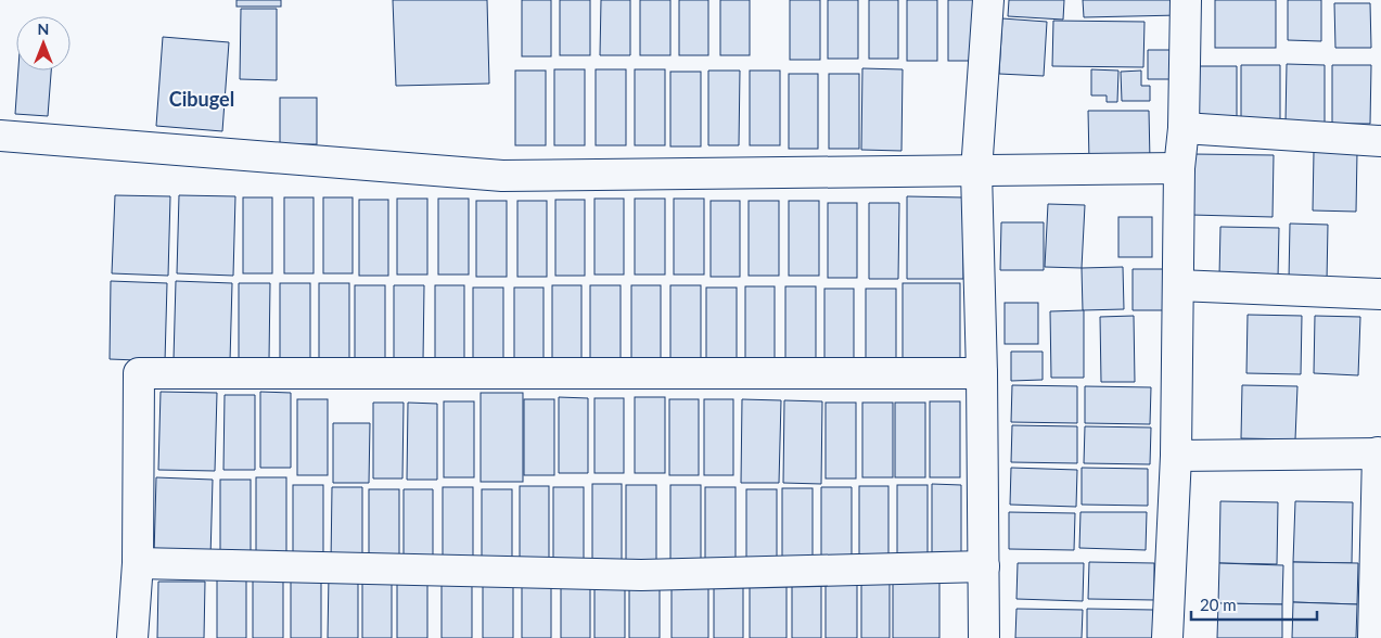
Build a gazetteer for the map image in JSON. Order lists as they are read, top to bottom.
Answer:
{
  "districts": ["Cibugel"],
  "scale_bar": "20 m",
  "north": "top"
}
